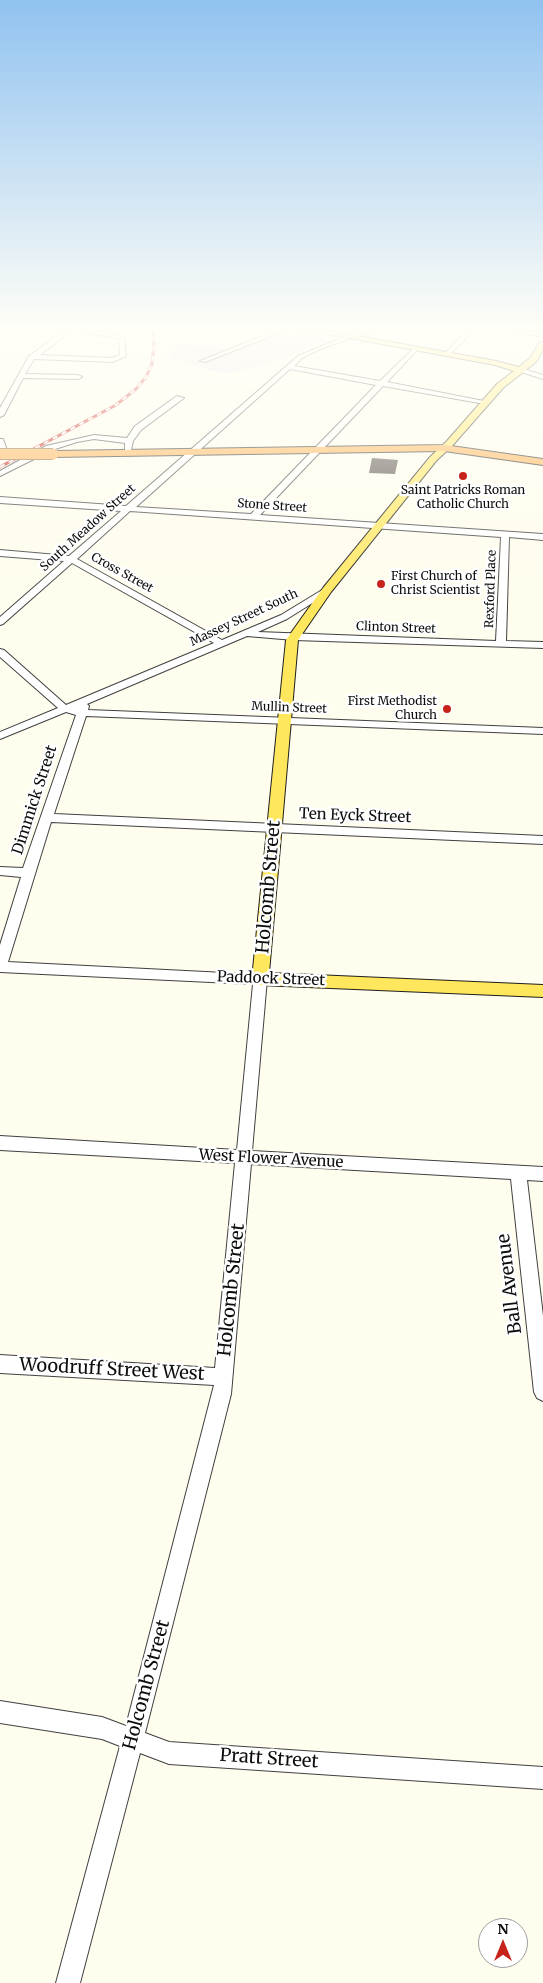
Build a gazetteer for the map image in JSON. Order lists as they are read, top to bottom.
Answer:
{
  "streets": {
    "main road": ["Massey Street South", "Holcomb Street", "Paddock Street"],
    "street": [
      "Stone Street",
      "South Meadow Street",
      "Cross Street",
      "Rexford Place",
      "Clinton Street",
      "Mullin Street",
      "Dimmick Street",
      "Ten Eyck Street",
      "West Flower Avenue",
      "Ball Avenue",
      "Woodruff Street West",
      "Pratt Street"
    ]
  },
  "crossings": [
    ["Stone Street", "South Meadow Street"],
    ["Stone Street", "Rexford Place"],
    ["Stone Street", "Massey Street South"],
    ["South Meadow Street", "Cross Street"],
    ["Cross Street", "Massey Street South"],
    ["Rexford Place", "Clinton Street"],
    ["Massey Street South", "Clinton Street"],
    ["Massey Street South", "Mullin Street"],
    ["Massey Street South", "Dimmick Street"],
    ["Massey Street South", "Holcomb Street"],
    ["Clinton Street", "Holcomb Street"],
    ["Mullin Street", "Dimmick Street"],
    ["Mullin Street", "Holcomb Street"],
    ["Dimmick Street", "Ten Eyck Street"],
    ["Dimmick Street", "Paddock Street"],
    ["Ten Eyck Street", "Holcomb Street"],
    ["Holcomb Street", "Paddock Street"],
    ["Holcomb Street", "West Flower Avenue"],
    ["Holcomb Street", "Woodruff Street West"],
    ["Holcomb Street", "Pratt Street"],
    ["West Flower Avenue", "Ball Avenue"]
  ],
  "places": ["Saint Patricks Roman Catholic Church", "First Church of Christ Scientist", "First Methodist Church"],
  "north": "top"
}
